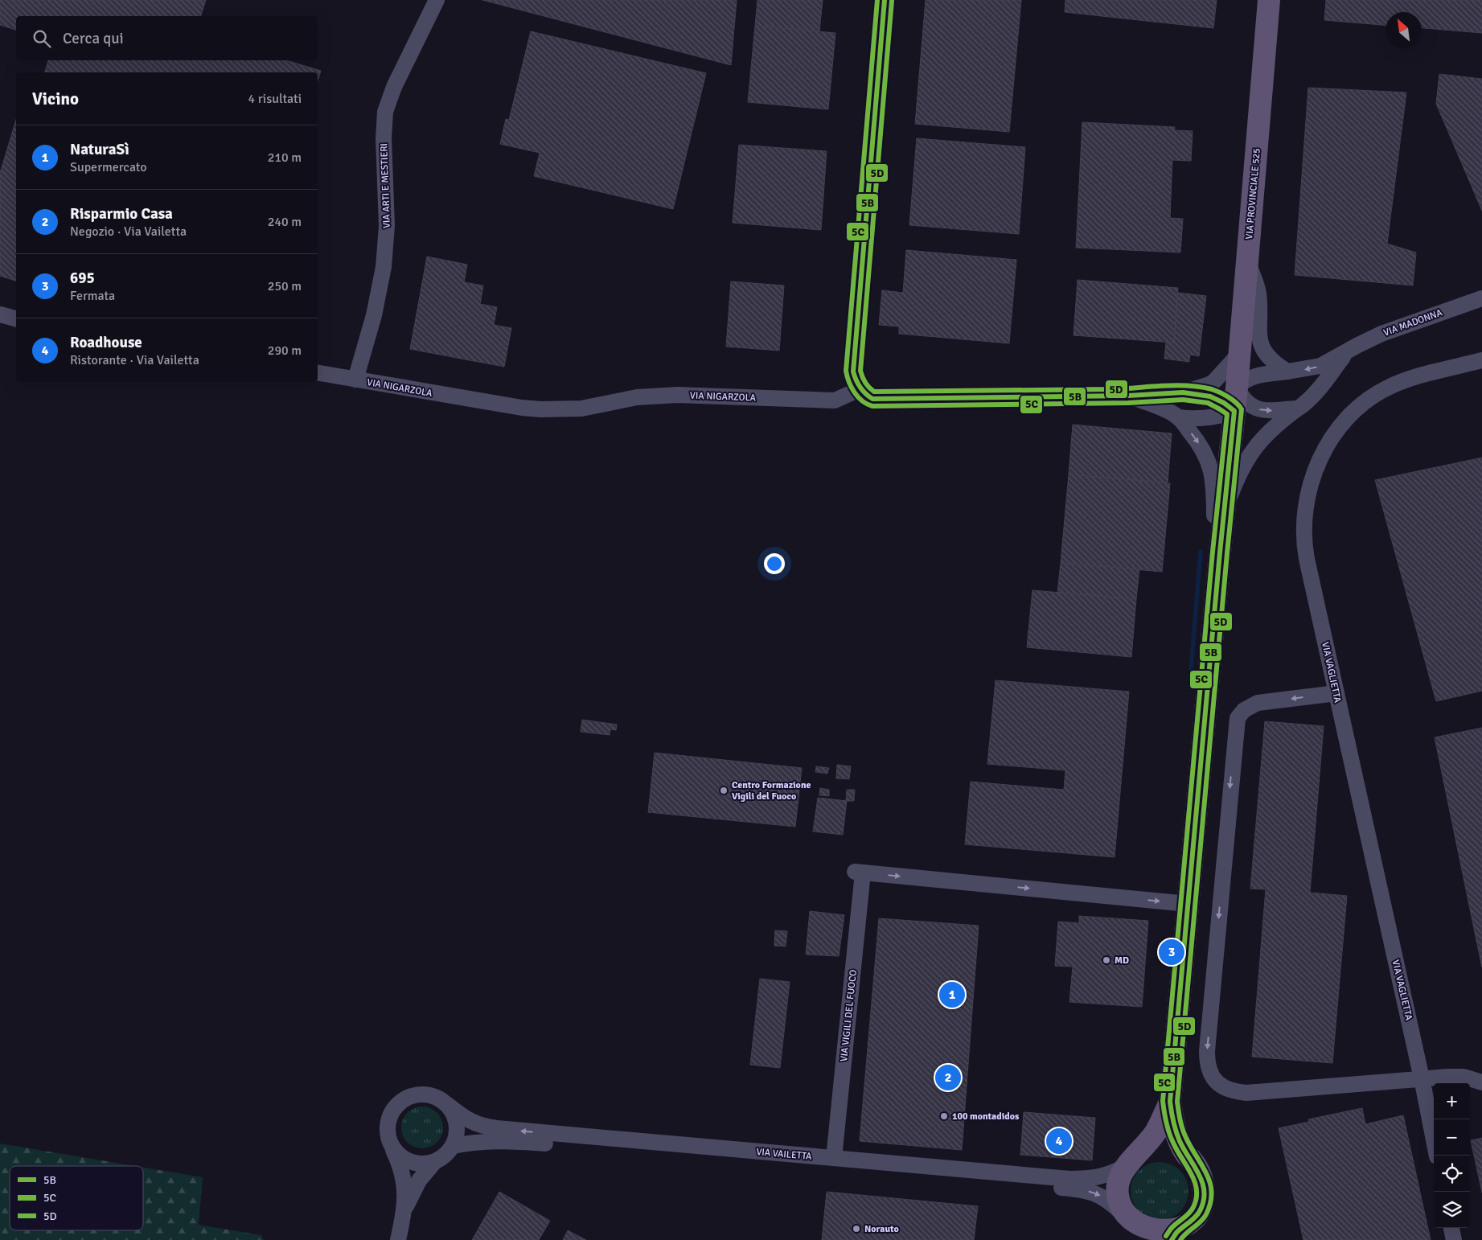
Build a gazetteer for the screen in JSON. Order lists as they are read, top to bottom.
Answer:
{
  "streets": {
    "main road": ["VIA PROVINCIALE 525"],
    "street": [
      "VIA ARTI E MESTIERI",
      "VIA MADONNA",
      "VIA NIGARZOLA",
      "VIA VAGLIETTA",
      "VIA VIGILI DEL FUOCO",
      "VIA VAILETTA"
    ]
  },
  "crossings": [
    ["VIA ARTI E MESTIERI", "VIA NIGARZOLA"],
    ["VIA PROVINCIALE 525", "VIA MADONNA"],
    ["VIA PROVINCIALE 525", "VIA VIGILI DEL FUOCO"],
    ["VIA VIGILI DEL FUOCO", "VIA VAILETTA"]
  ],
  "places": [
    "Centro Formazione Vigili del Fuoco",
    "MD",
    "100 montadidos",
    "Norauto"
  ],
  "lines": ["transit line 5B", "transit line 5C", "transit line 5D"],
  "legend": ["5B", "5C", "5D"],
  "north": "top left",
  "page": {
    "search": "Cerca qui",
    "heading": ["Vicino", "4 risultati"],
    "list": [
      {
        "mark": "1",
        "name": "NaturaSì",
        "note": "Supermercato",
        "value": "210 m"
      },
      {
        "mark": "2",
        "name": "Risparmio Casa",
        "note": "Negozio · Via Vailetta",
        "value": "240 m"
      },
      {
        "mark": "3",
        "name": "695",
        "note": "Fermata",
        "value": "250 m"
      },
      {
        "mark": "4",
        "name": "Roadhouse",
        "note": "Ristorante · Via Vailetta",
        "value": "290 m"
      }
    ],
    "pins": [
      "3",
      "1",
      "2",
      "4"
    ],
    "map_buttons": ["+", "−"]
  }
}
